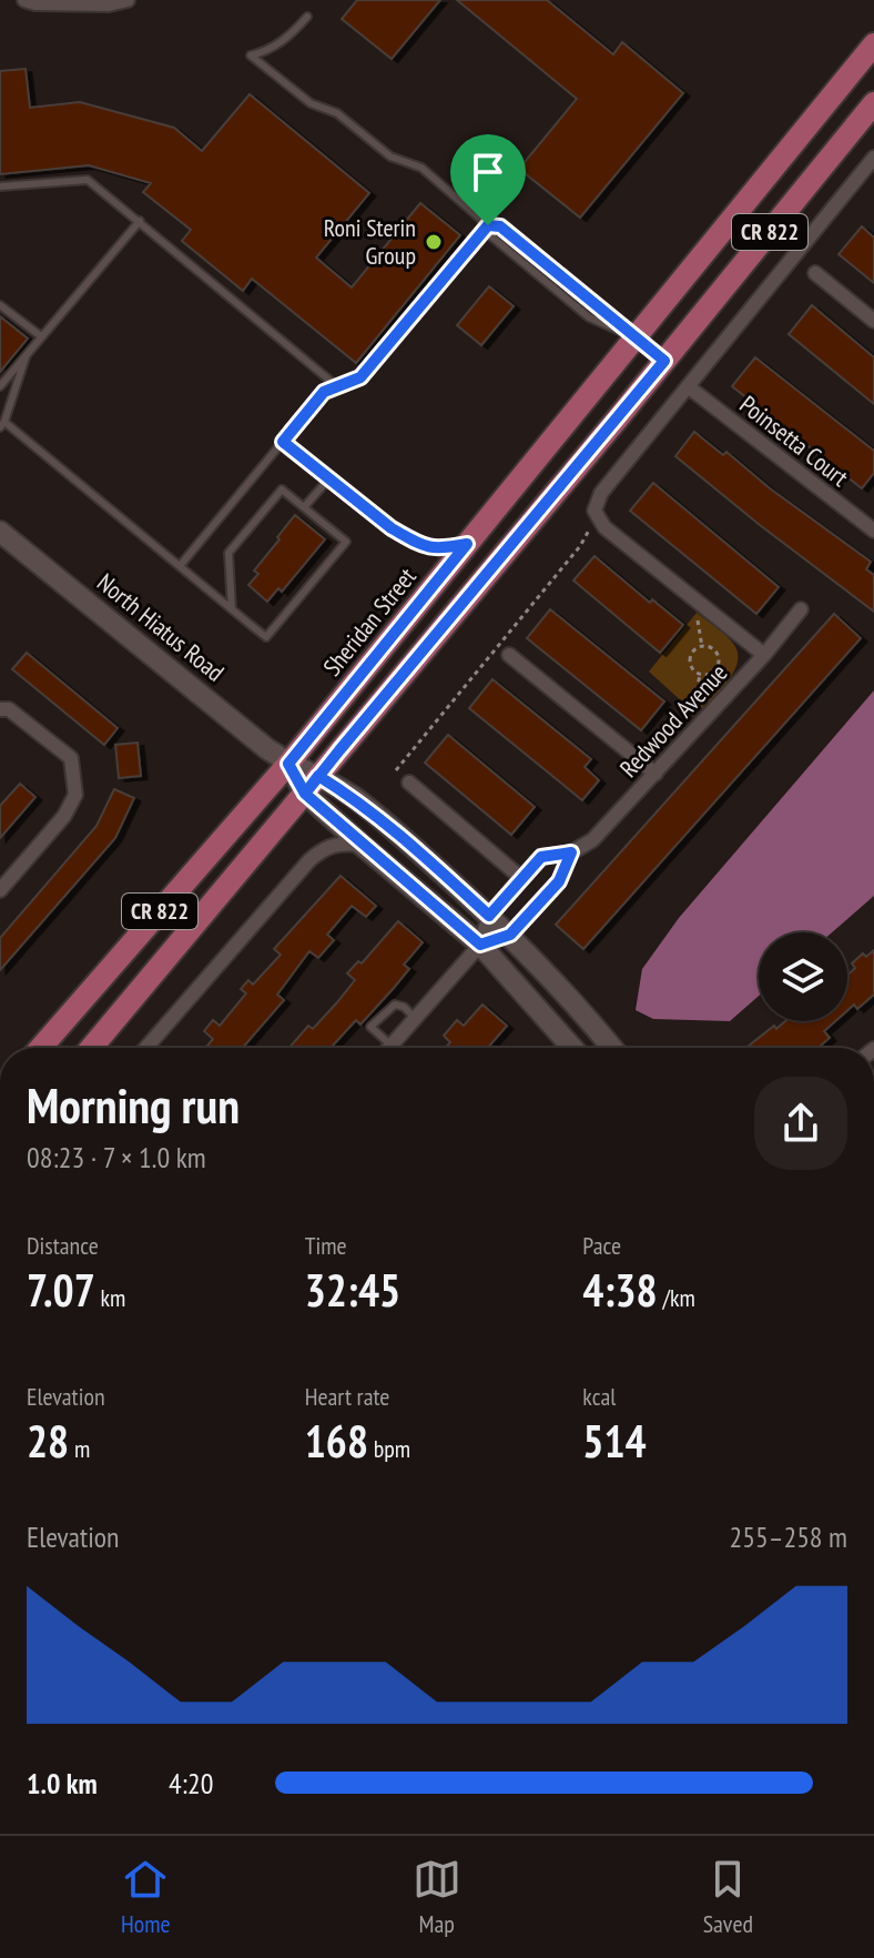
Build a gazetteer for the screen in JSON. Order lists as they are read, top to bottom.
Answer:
{
  "streets": {
    "main road": ["CR 822", "Sheridan Street", "North Hiatus Road"],
    "street": ["Poinsetta Court", "Redwood Avenue"]
  },
  "crossings": [
    ["CR 822", "North Hiatus Road"],
    ["Sheridan Street", "North Hiatus Road"],
    ["North Hiatus Road", "Redwood Avenue"]
  ],
  "places": ["Roni Sterin Group"],
  "page": {
    "heading": ["Morning run", "08:23 · 7 × 1.0 km"],
    "stats": [
      ["Distance", "7.07 km"],
      ["Time", "32:45"],
      ["Pace", "4:38 /km"],
      ["Elevation", "28 m"],
      ["Heart rate", "168 bpm"],
      ["kcal", "514"]
    ],
    "chart": ["Elevation", "255–258 m"],
    "list": [
      {
        "name": "1.0 km",
        "note": "4:20"
      }
    ],
    "tabs": ["Home", "Map", "Saved"]
  }
}
